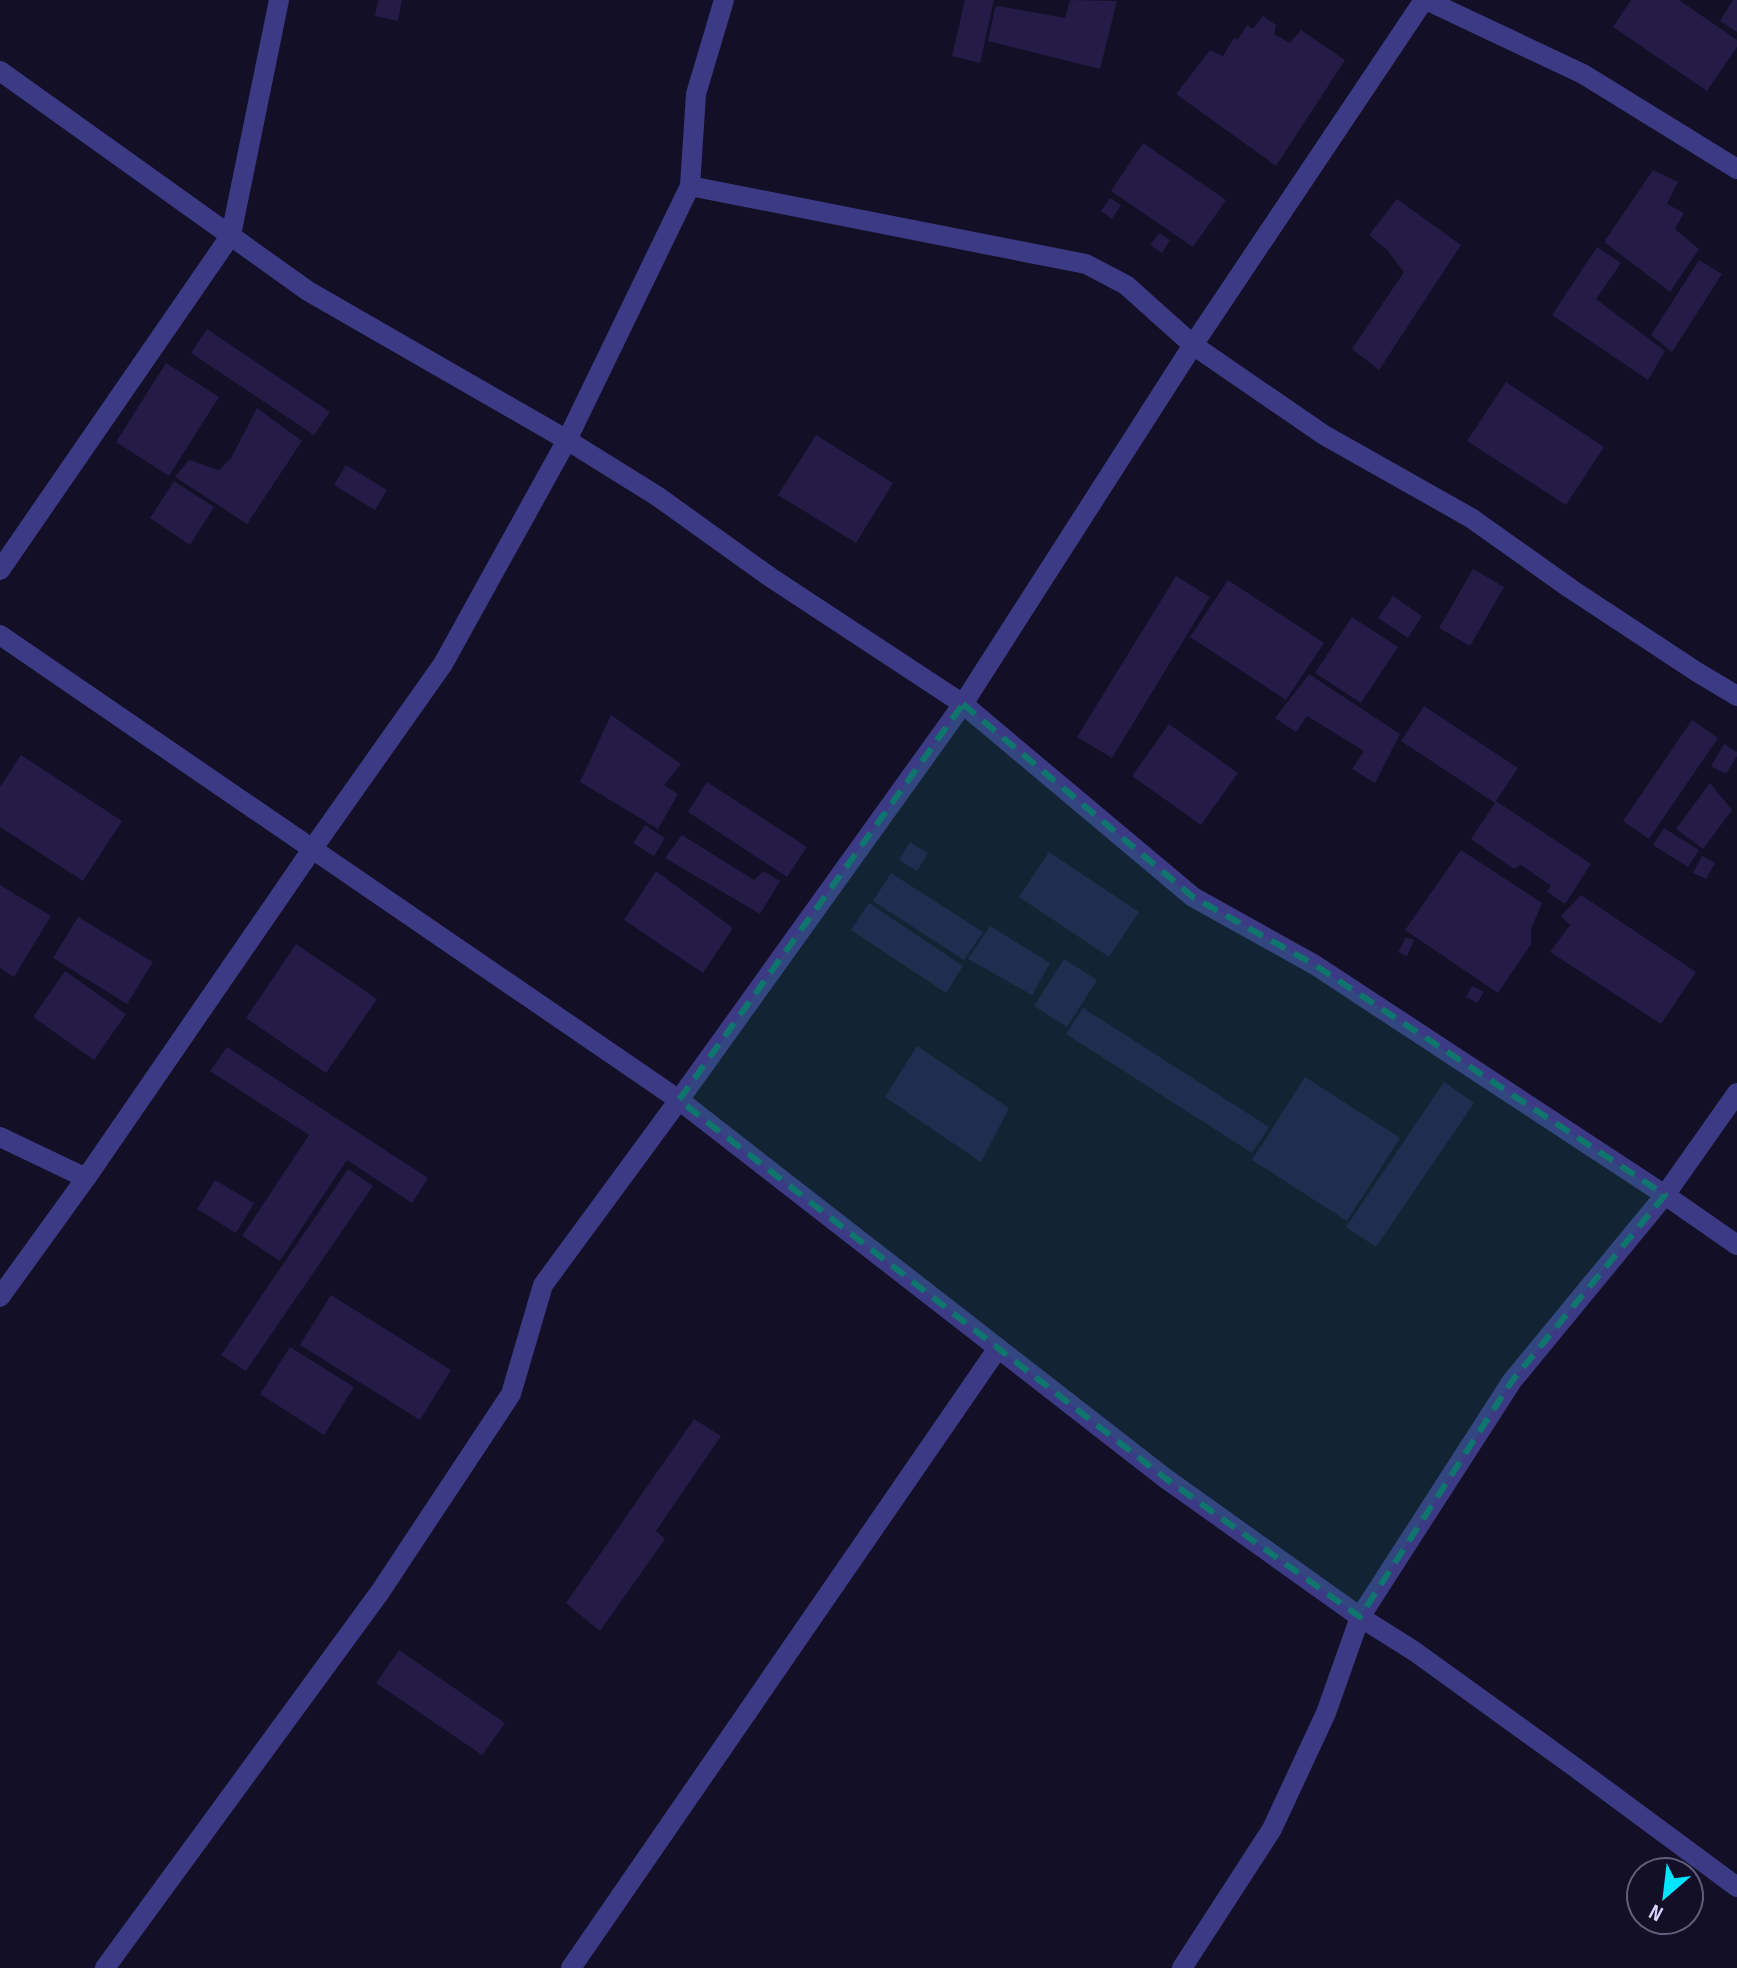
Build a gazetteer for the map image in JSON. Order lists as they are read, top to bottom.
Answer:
{
  "north": "bottom left"
}
